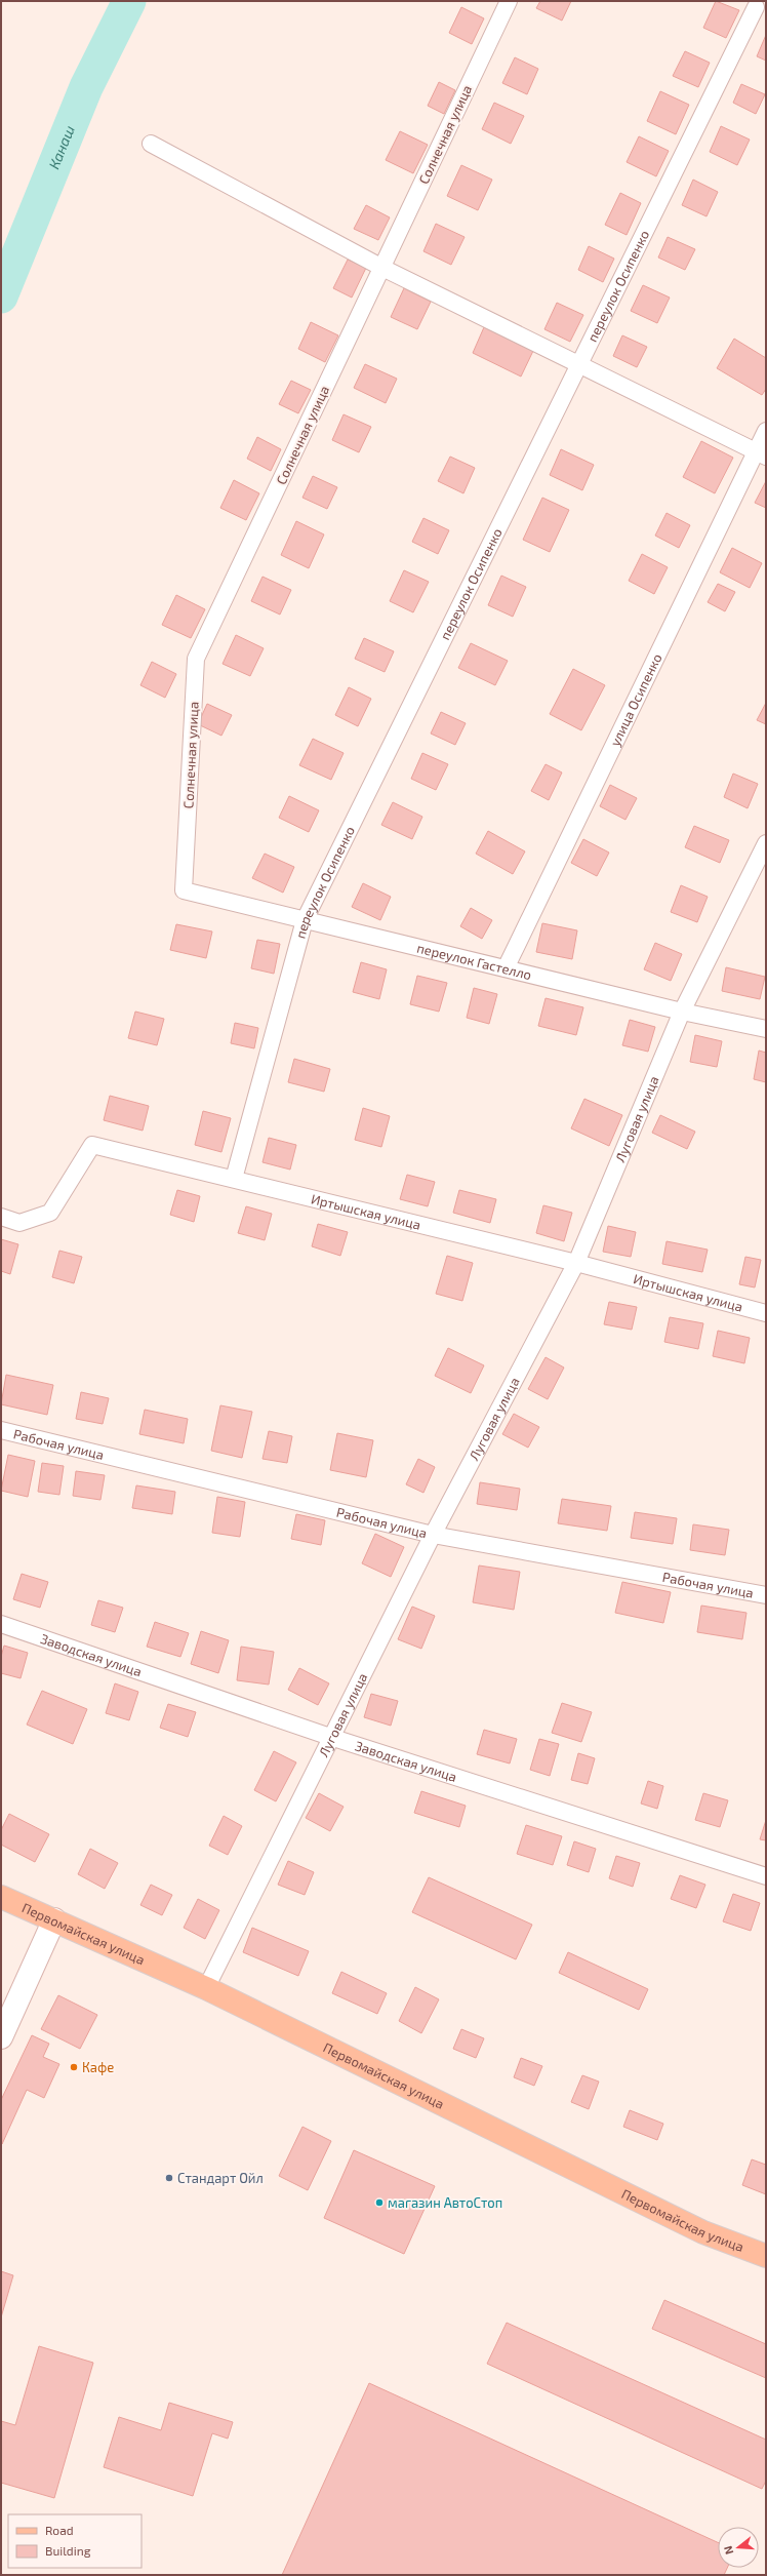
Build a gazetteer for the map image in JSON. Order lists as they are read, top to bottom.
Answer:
{
  "streets": {
    "main road": ["Первомайская улица"],
    "street": [
      "Солнечная улица",
      "переулок Осипенко",
      "улица Осипенко",
      "переулок Гастелло",
      "Луговая улица",
      "Иртышская улица",
      "Рабочая улица",
      "Заводская улица"
    ]
  },
  "crossings": [
    ["Солнечная улица", "переулок Гастелло"],
    ["переулок Осипенко", "переулок Гастелло"],
    ["переулок Осипенко", "Иртышская улица"],
    ["улица Осипенко", "переулок Гастелло"],
    ["переулок Гастелло", "Луговая улица"],
    ["Луговая улица", "Иртышская улица"],
    ["Луговая улица", "Рабочая улица"],
    ["Луговая улица", "Заводская улица"],
    ["Луговая улица", "Первомайская улица"]
  ],
  "water": ["Канаш"],
  "places": ["Кафе", "Стандарт Ойл", "магазин АвтоСтоп"],
  "legend": ["Road", "Building"],
  "north": "left"
}
